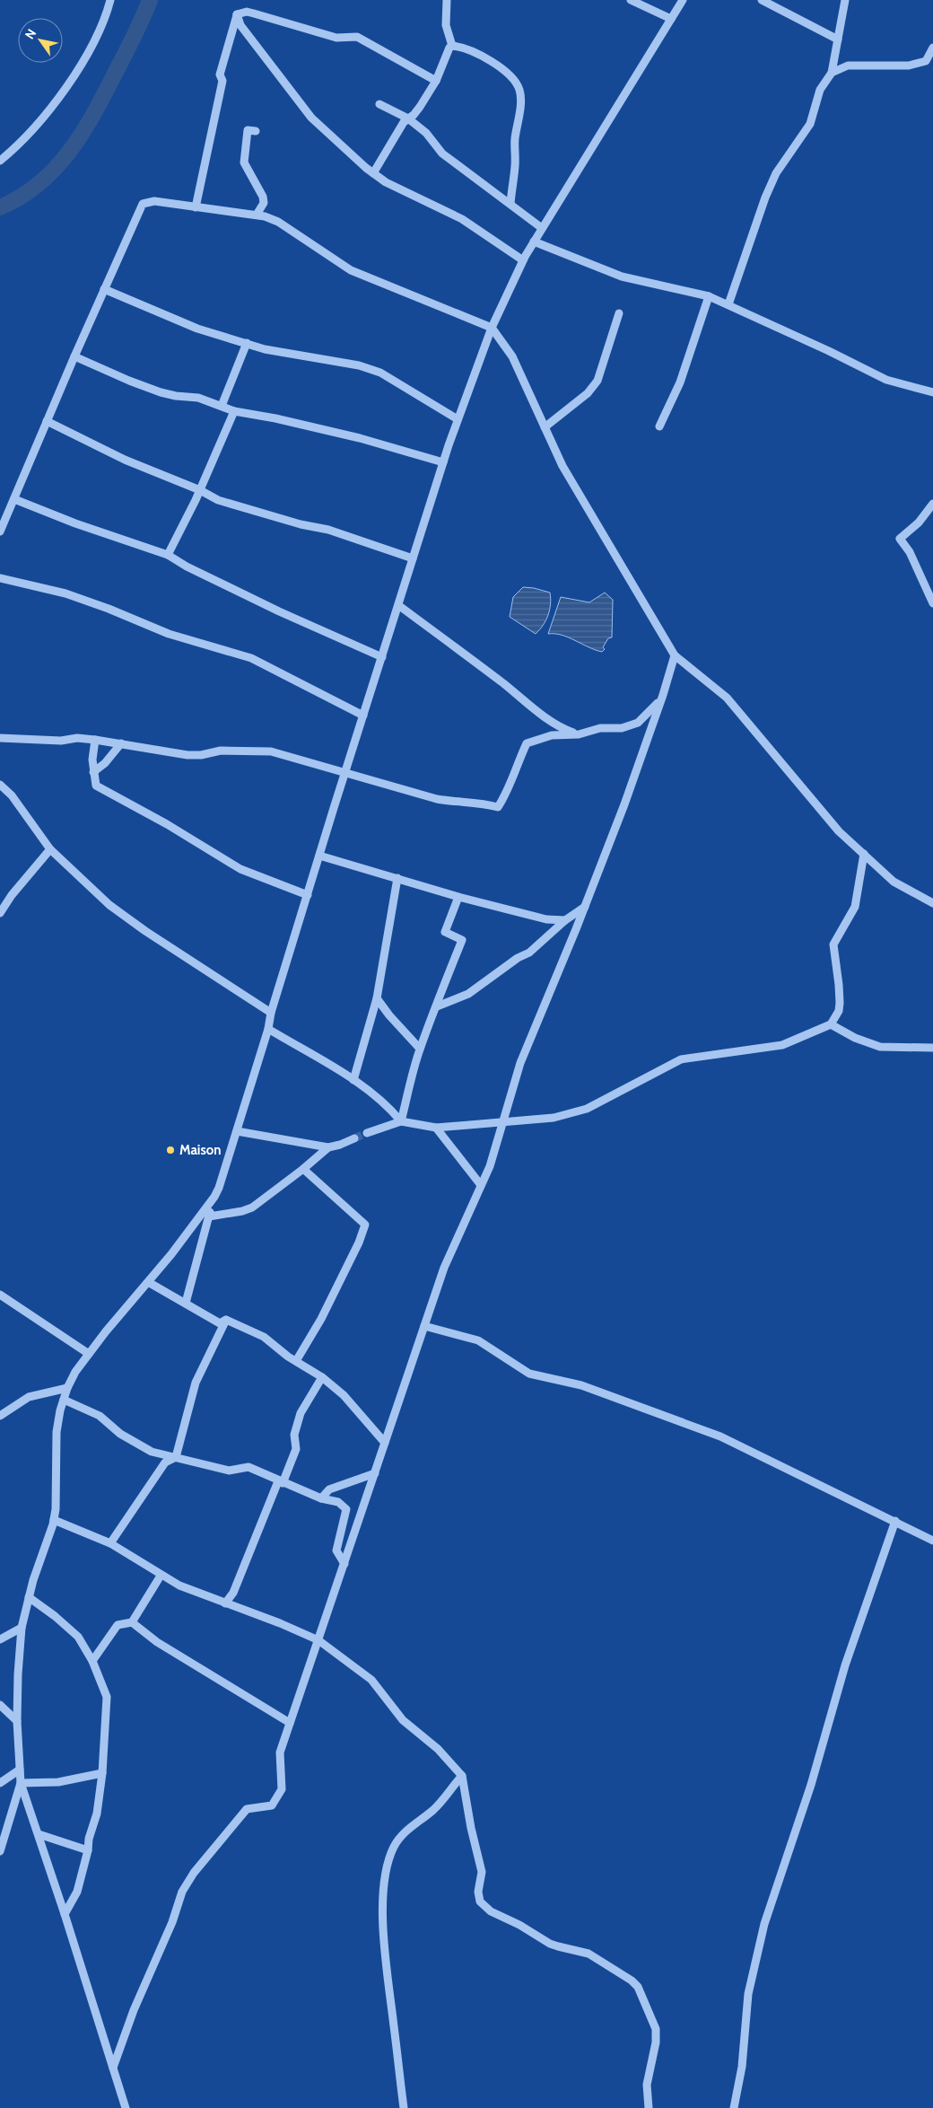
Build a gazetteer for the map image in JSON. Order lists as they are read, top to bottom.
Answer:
{
  "places": ["Maison"],
  "north": "top left"
}
